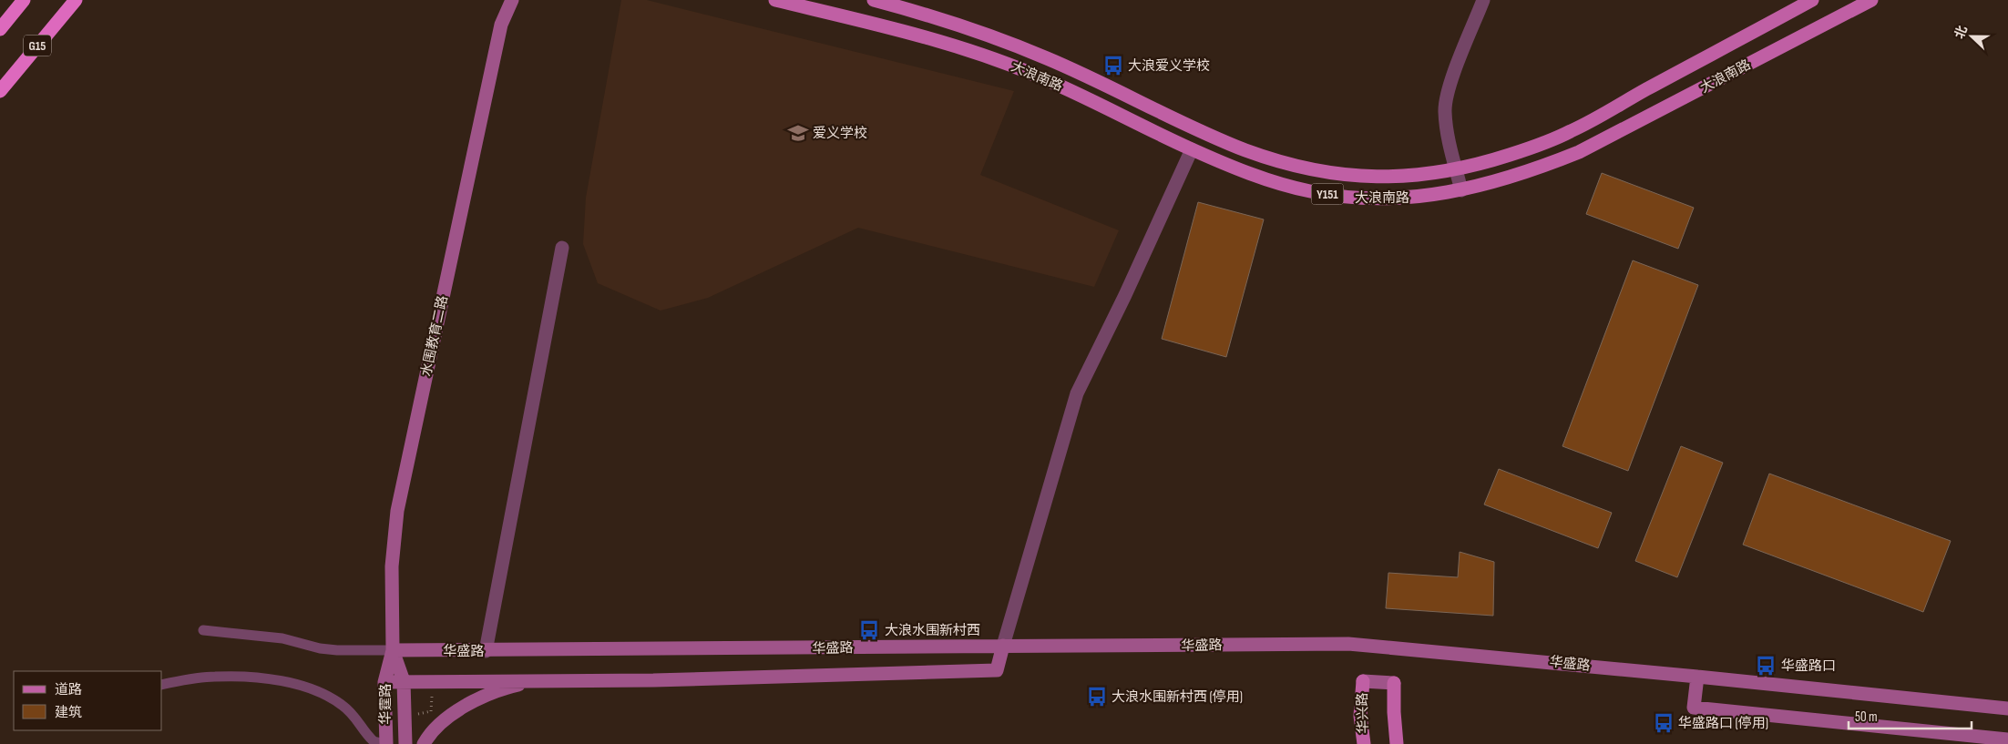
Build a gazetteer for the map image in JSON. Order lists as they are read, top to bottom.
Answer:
{
  "streets": {
    "highway": ["G15"],
    "main road": [
      "大浪南路",
      "Y151",
      "水围教育二路",
      "华盛路",
      "华霆路",
      "华兴路"
    ]
  },
  "crossings": [
    ["水围教育二路", "华盛路"],
    ["水围教育二路", "华霆路"],
    ["华盛路", "华霆路"]
  ],
  "places": {
    "bus stop": [
      "大浪爱义学校",
      "大浪水围新村西",
      "华盛路口",
      "大浪水围新村西 (停用)",
      "华盛路口 (停用)"
    ],
    "school or university": ["爱义学校"]
  },
  "legend": ["道路", "建筑"],
  "scale_bar": "50 m",
  "north": "left"
}
